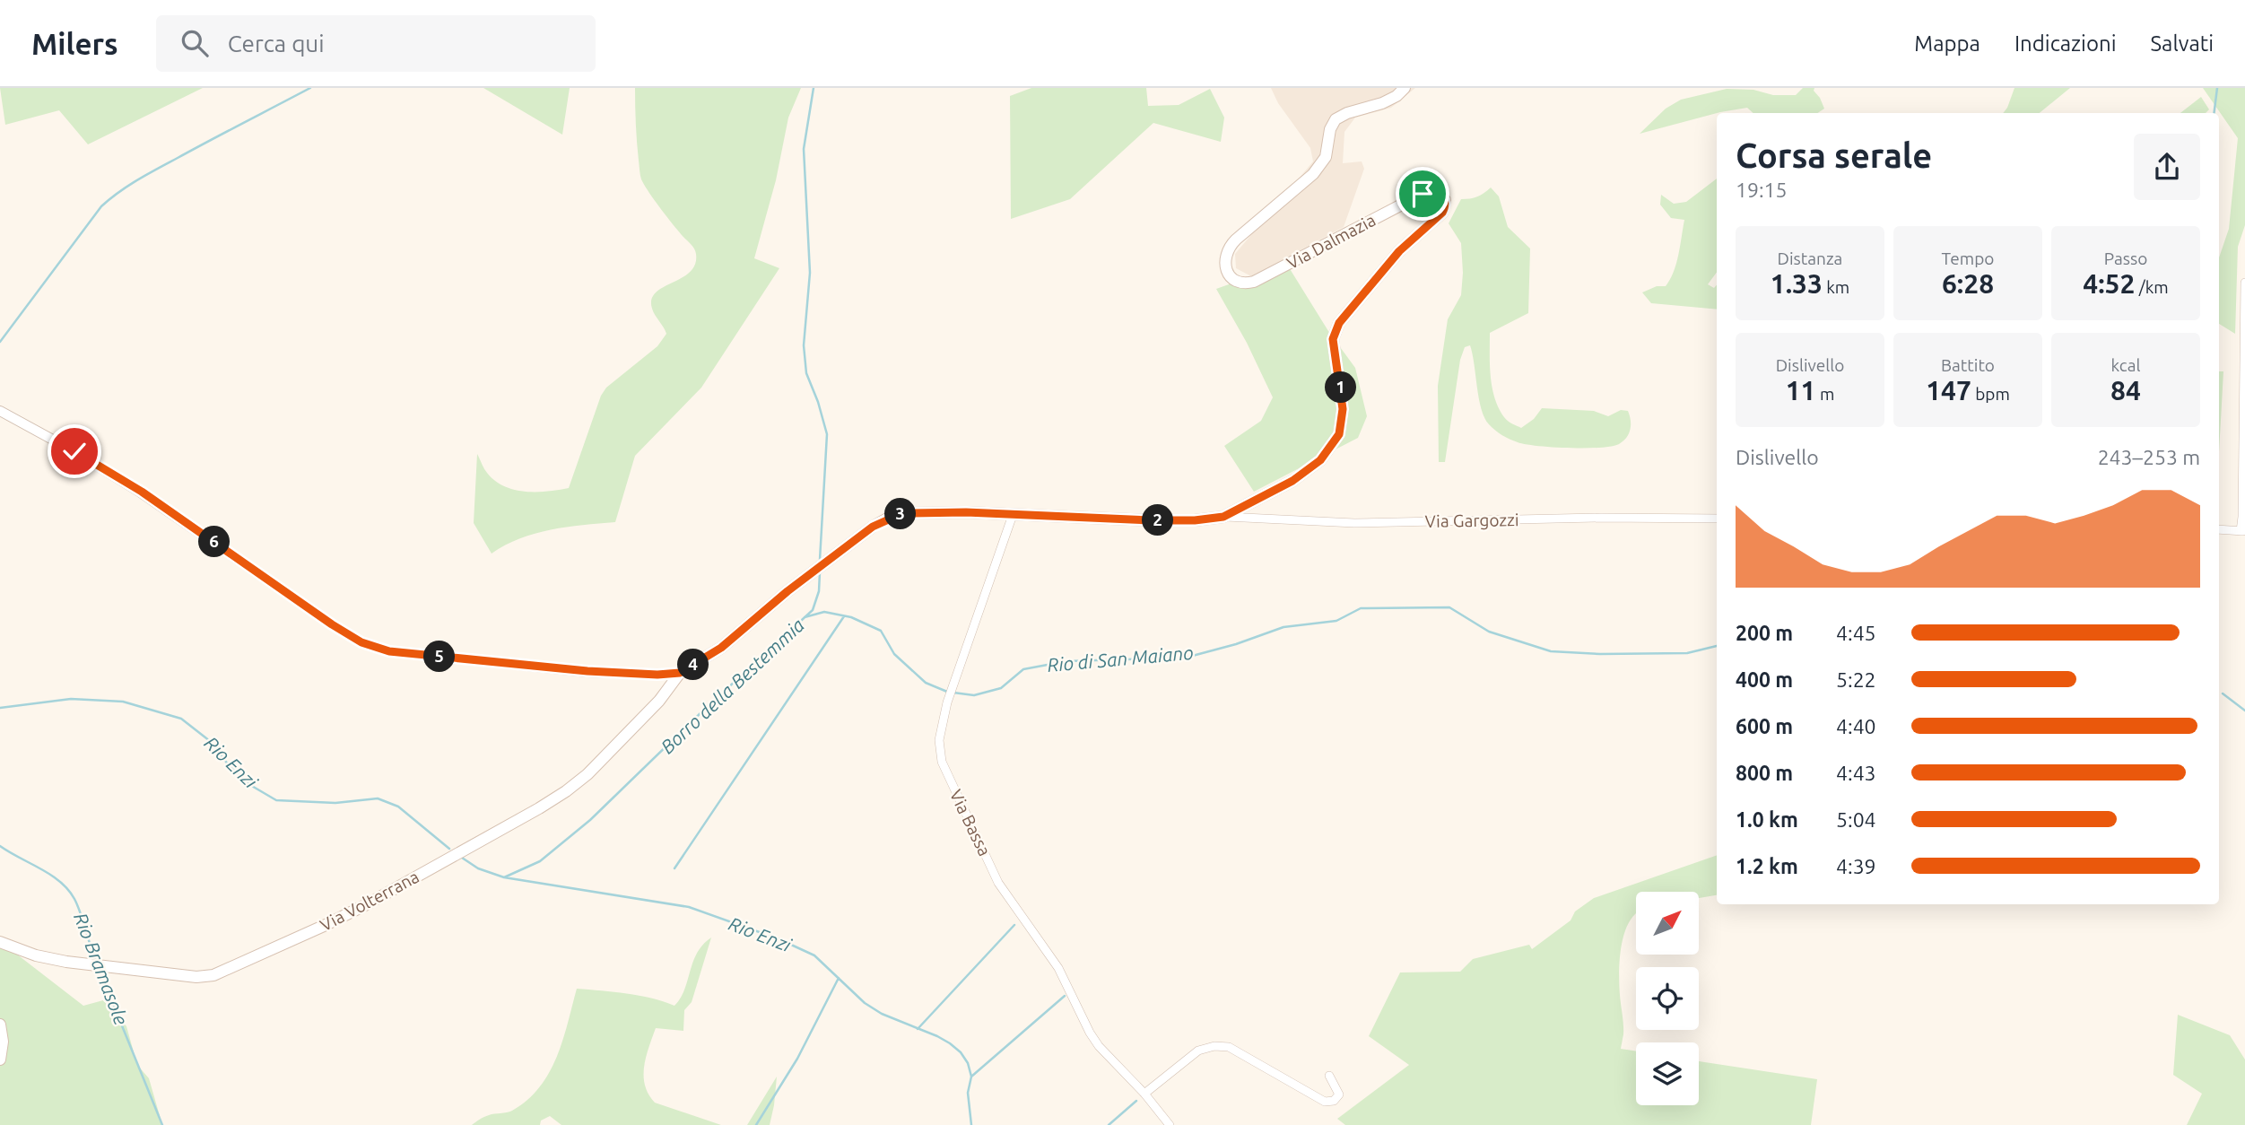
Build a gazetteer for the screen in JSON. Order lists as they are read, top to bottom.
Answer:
{
  "streets": {
    "main road": ["Via Dalmazia", "Via Volterrana"],
    "street": ["Via Gargozzi", "Via Bassa"]
  },
  "crossings": [
    ["Via Dalmazia", "Via Gargozzi"],
    ["Via Dalmazia", "Via Bassa"],
    ["Via Dalmazia", "Via Volterrana"]
  ],
  "water": [
    "Rio di San Maiano",
    "Borro della Bestemmia",
    "Rio Enzi",
    "Rio Bramasole"
  ],
  "north": "top right",
  "page": {
    "header": "Milers",
    "search": "Cerca qui",
    "nav": ["Mappa", "Indicazioni", "Salvati"],
    "heading": ["Corsa serale", "19:15"],
    "stats": [
      ["Distanza", "1.33 km"],
      ["Tempo", "6:28"],
      ["Passo", "4:52 /km"],
      ["Dislivello", "11 m"],
      ["Battito", "147 bpm"],
      ["kcal", "84"]
    ],
    "pins": [
      "1",
      "3",
      "2",
      "6",
      "5",
      "4"
    ],
    "chart": ["Dislivello", "243–253 m"],
    "list": [
      {
        "name": "200 m",
        "note": "4:45"
      },
      {
        "name": "400 m",
        "note": "5:22"
      },
      {
        "name": "600 m",
        "note": "4:40"
      },
      {
        "name": "800 m",
        "note": "4:43"
      },
      {
        "name": "1.0 km",
        "note": "5:04"
      },
      {
        "name": "1.2 km",
        "note": "4:39"
      }
    ]
  }
}
